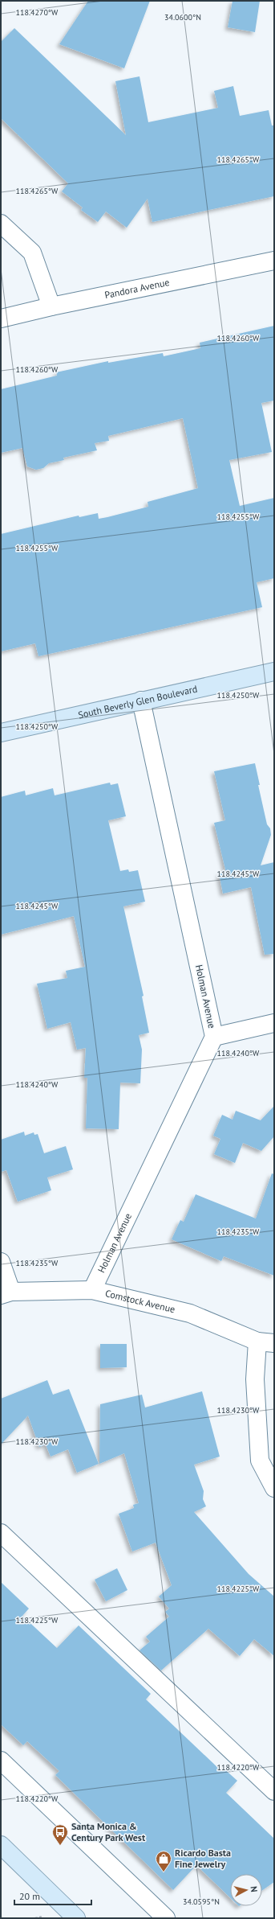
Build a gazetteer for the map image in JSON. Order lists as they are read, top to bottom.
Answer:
{
  "streets": {
    "main road": ["South Beverly Glen Boulevard"],
    "street": ["Pandora Avenue", "Holman Avenue", "Comstock Avenue"]
  },
  "crossings": [
    ["South Beverly Glen Boulevard", "Holman Avenue"],
    ["Holman Avenue", "Comstock Avenue"]
  ],
  "places": {
    "bus stop": ["Santa Monica & Century Park West"],
    "shop": ["Ricardo Basta Fine Jewelry"]
  },
  "scale_bar": "20 m",
  "north": "right",
  "coordinates": [
    "118.4270°W",
    "34.0600°N",
    "118.4265°W",
    "118.4260°W",
    "118.4255°W",
    "118.4250°W",
    "118.4245°W",
    "118.4240°W",
    "118.4235°W",
    "118.4230°W",
    "118.4225°W",
    "118.4220°W",
    "34.0595°N"
  ]
}
